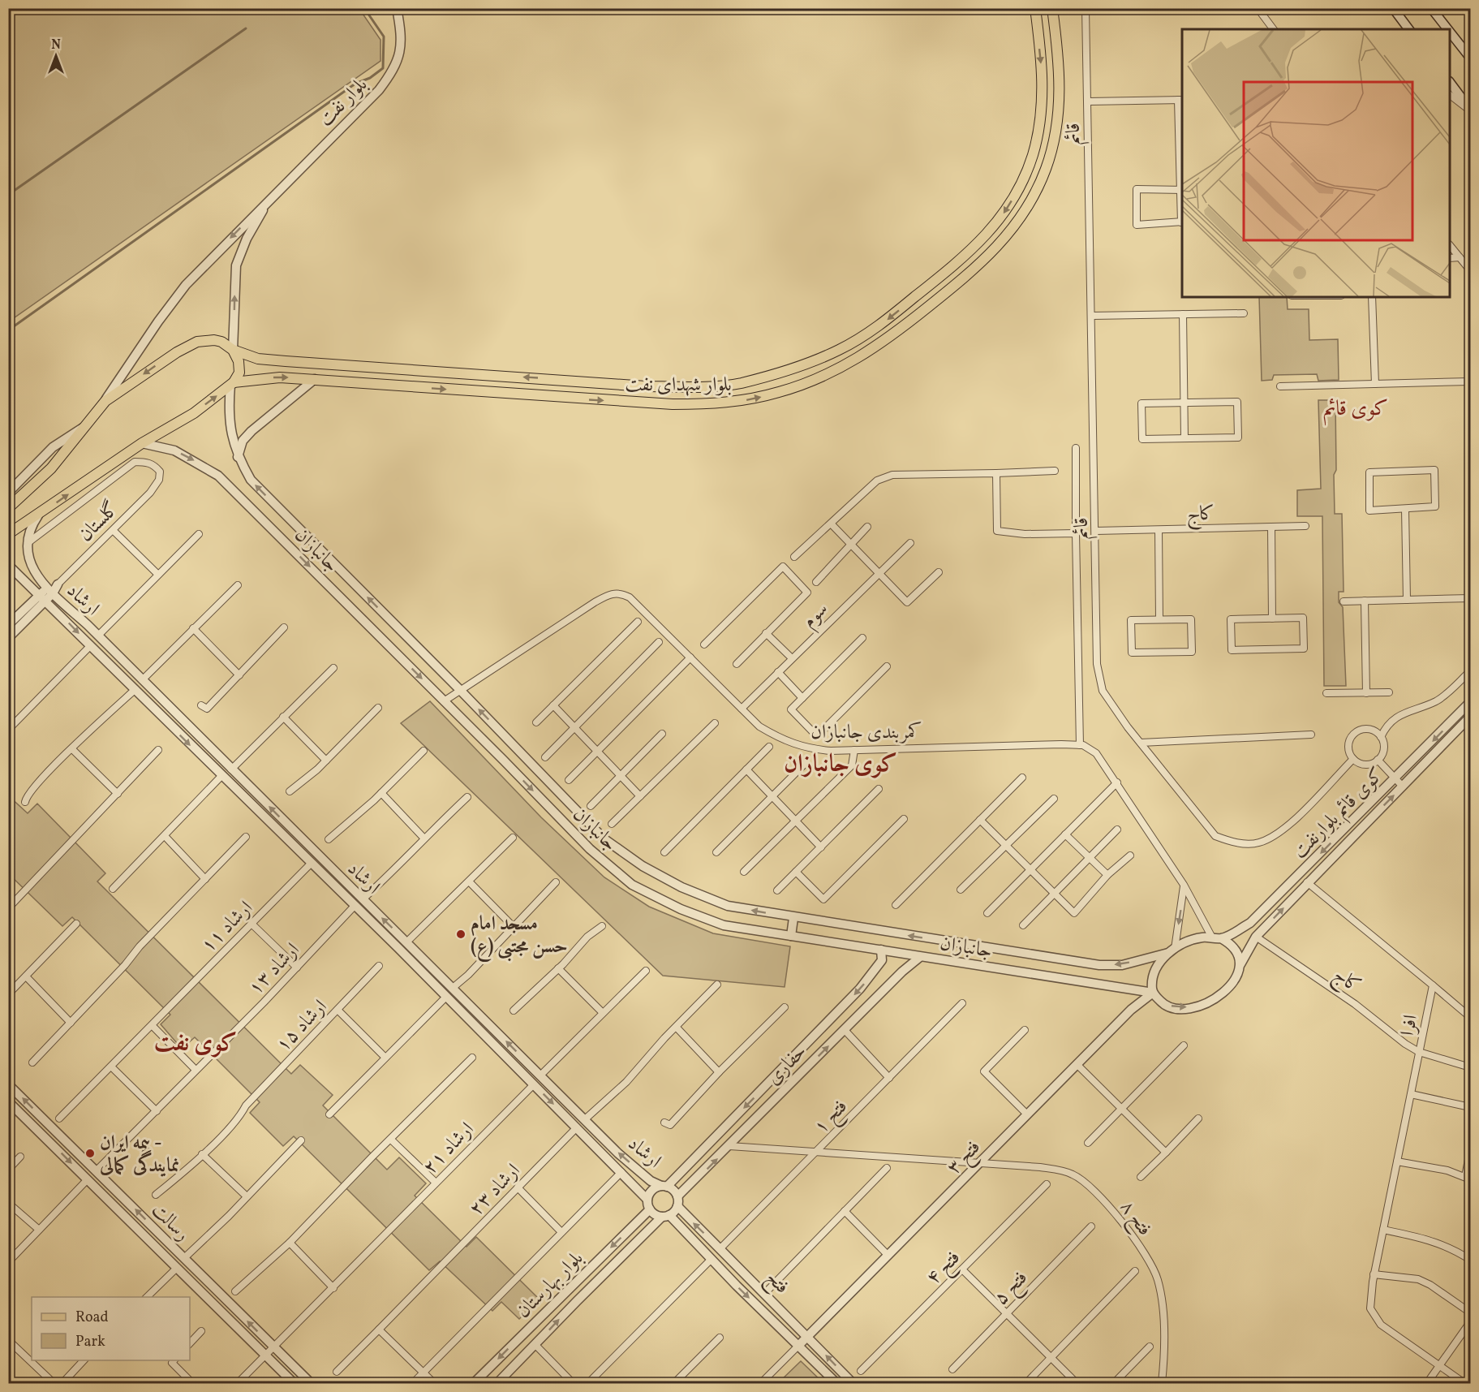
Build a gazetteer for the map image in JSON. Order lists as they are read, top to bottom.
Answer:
{
  "streets": {
    "main road": ["بلوار شهدای نفت"],
    "street": [
      "بلوار نفت",
      "قائم",
      "کاج",
      "گلستان",
      "جانبازان",
      "ارشاد",
      "سوم",
      "کمربندی جانبازان",
      "کوی قائم بلوارنفت",
      "ارشاد ۱۱",
      "ارشاد ۱۳",
      "ارشاد ۱۵",
      "افرا",
      "حفاری",
      "فتح ۱",
      "ارشاد ۲۱",
      "فتح ۳",
      "ارشاد ۲۳",
      "فتح ۸",
      "رسالت",
      "فتح ۴",
      "فتح",
      "بلوار بهارستان",
      "فتح ۵"
    ]
  },
  "crossings": [
    ["قائم", "کاج"],
    ["بلوار شهدای نفت", "جانبازان"],
    ["کاج", "کوی قائم بلوارنفت"],
    ["کاج", "افرا"],
    ["گلستان", "ارشاد"],
    ["جانبازان", "کمربندی جانبازان"],
    ["جانبازان", "کوی قائم بلوارنفت"],
    ["جانبازان", "حفاری"],
    ["جانبازان", "فتح ۳"],
    ["ارشاد", "ارشاد ۱۱"],
    ["ارشاد", "ارشاد ۱۳"],
    ["ارشاد", "حفاری"],
    ["ارشاد", "ارشاد ۲۱"],
    ["ارشاد", "ارشاد ۲۳"],
    ["ارشاد", "فتح"],
    ["ارشاد", "بلوار بهارستان"],
    ["سوم", "کمربندی جانبازان"],
    ["کوی قائم بلوارنفت", "فتح ۳"],
    ["ارشاد ۱۳", "رسالت"],
    ["حفاری", "فتح ۸"],
    ["حفاری", "فتح"],
    ["حفاری", "بلوار بهارستان"],
    ["فتح ۱", "فتح ۸"],
    ["فتح ۱", "فتح"],
    ["ارشاد ۲۱", "رسالت"],
    ["فتح ۳", "فتح ۸"],
    ["فتح ۳", "فتح"],
    ["فتح", "بلوار بهارستان"]
  ],
  "districts": ["کوی قائم", "کوی جانبازان", "کوی نفت"],
  "places": ["مسجد امام حسن مجتبی (ع)", "بیمه ایران - نمایندگى کمالى"],
  "legend": ["Road", "Park"],
  "north": "top"
}
